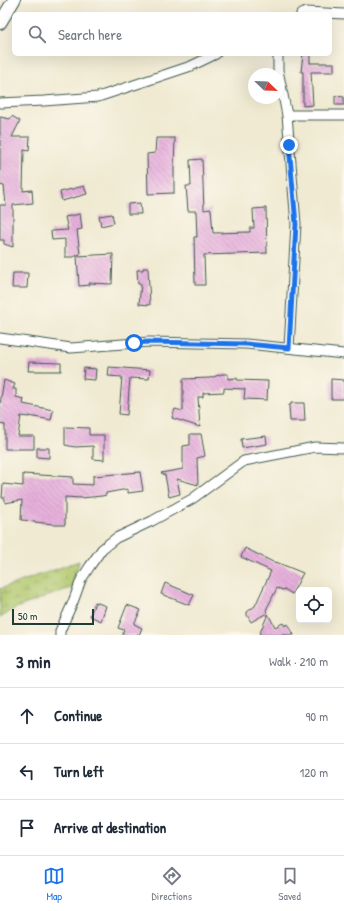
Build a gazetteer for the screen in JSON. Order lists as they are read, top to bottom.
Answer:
{
  "scale_bar": "50 m",
  "north": "bottom right",
  "page": {
    "search": "Search here",
    "scale": "50 m",
    "heading": ["3 min", "Walk · 210 m"],
    "list": [
      ["Continue", "90 m"],
      ["Turn left", "120 m"],
      "Arrive at destination"
    ],
    "nav": ["Map", "Directions", "Saved"]
  }
}
